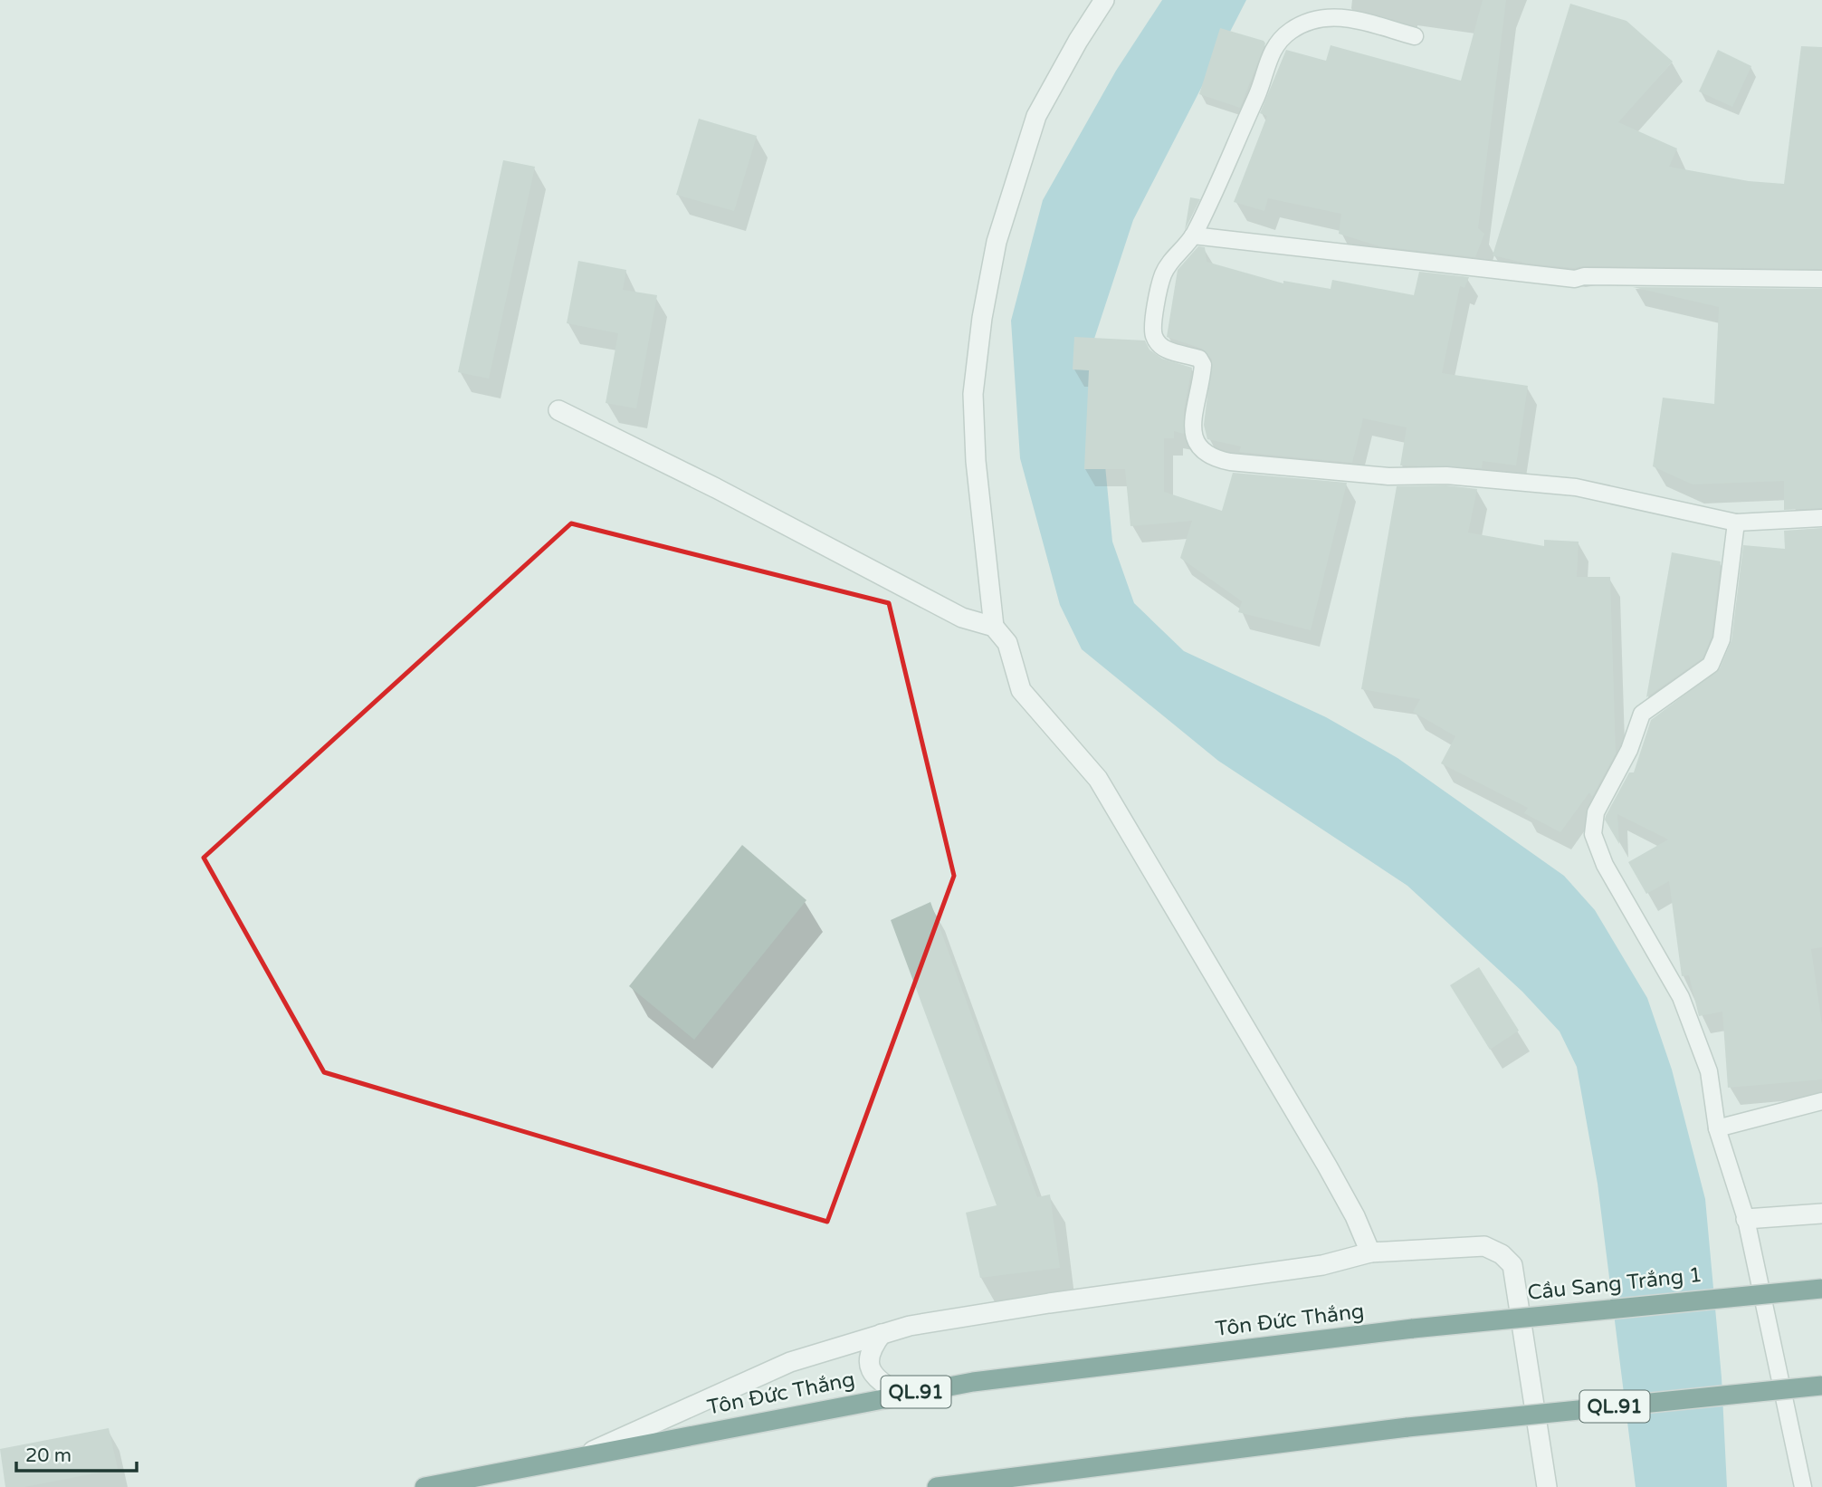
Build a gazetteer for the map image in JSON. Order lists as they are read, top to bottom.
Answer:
{
  "streets": {
    "highway": ["Cầu Sang Trắng 1", "Tôn Đức Thắng", "QL.91"]
  },
  "crossings": [
    ["Cầu Sang Trắng 1", "Tôn Đức Thắng"]
  ],
  "scale_bar": "20 m"
}
